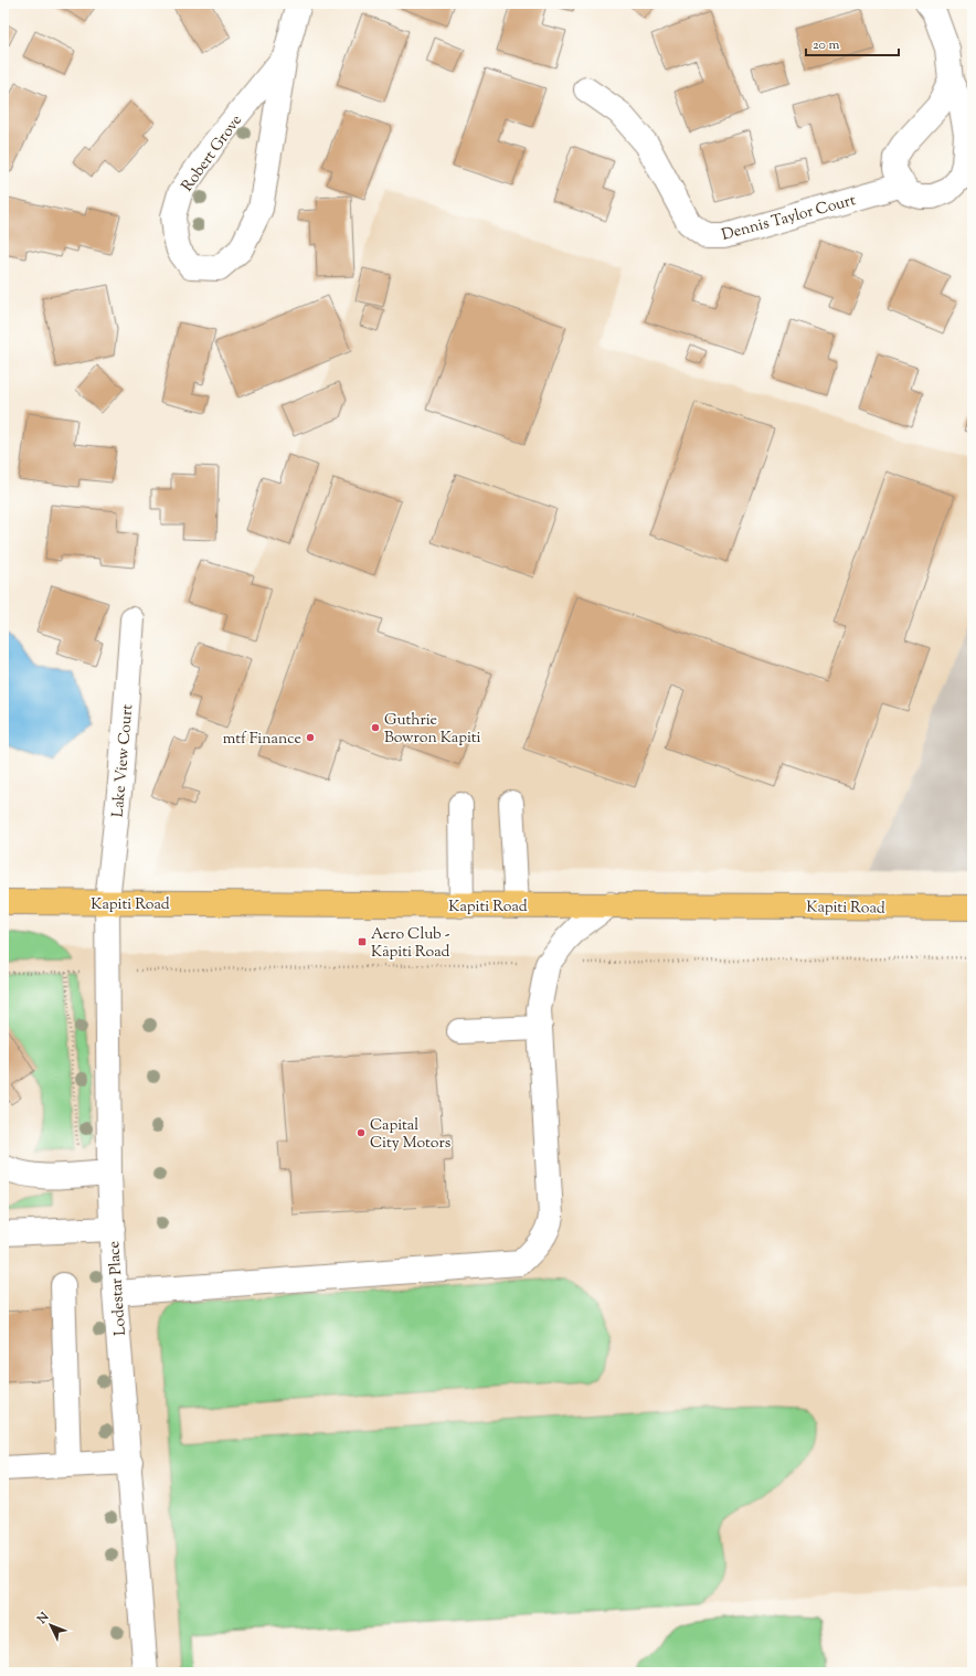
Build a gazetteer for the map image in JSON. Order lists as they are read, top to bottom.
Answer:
{
  "streets": {
    "main road": ["Kapiti Road"],
    "street": [
      "Robert Grove",
      "Dennis Taylor Court",
      "Lake View Court",
      "Lodestar Place"
    ]
  },
  "crossings": [
    ["Lake View Court", "Kapiti Road"],
    ["Lake View Court", "Lodestar Place"],
    ["Kapiti Road", "Lodestar Place"]
  ],
  "places": {
    "other": ["Guthrie Bowron Kapiti", "mtf Finance", "Capital City Motors"],
    "transit": ["Aero Club - Kāpiti Road"]
  },
  "scale_bar": "20 m",
  "north": "top left"
}
